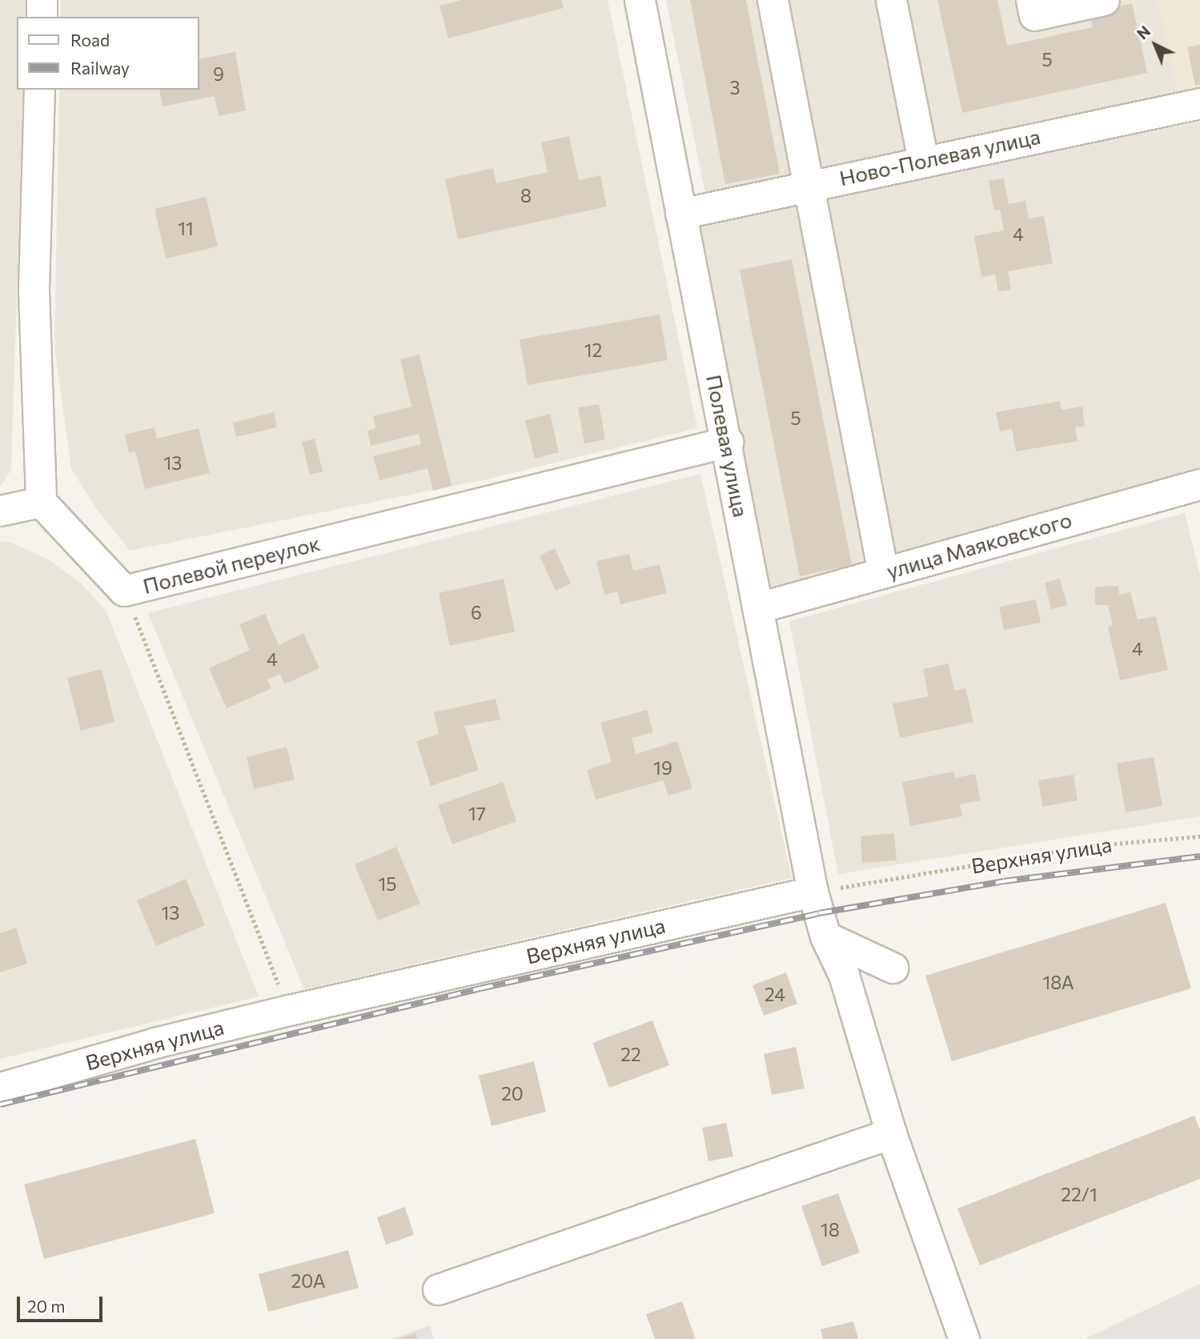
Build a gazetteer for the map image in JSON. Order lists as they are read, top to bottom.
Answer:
{
  "streets": {
    "street": [
      "Ново-Полевая улица",
      "Полевая улица",
      "улица Маяковского",
      "Полевой переулок",
      "Верхняя улица"
    ]
  },
  "crossings": [
    ["Ново-Полевая улица", "Полевая улица"],
    ["Полевая улица", "улица Маяковского"],
    ["Полевая улица", "Полевой переулок"],
    ["Полевая улица", "Верхняя улица"]
  ],
  "house_numbers": [
    "5",
    "9",
    "3",
    "8",
    "11",
    "4",
    "12",
    "5",
    "13",
    "6",
    "4",
    "4",
    "19",
    "17",
    "15",
    "13",
    "18А",
    "24",
    "22",
    "20",
    "22/1",
    "18",
    "20А"
  ],
  "legend": ["Road", "Railway"],
  "scale_bar": "20 m",
  "north": "top left"
}
